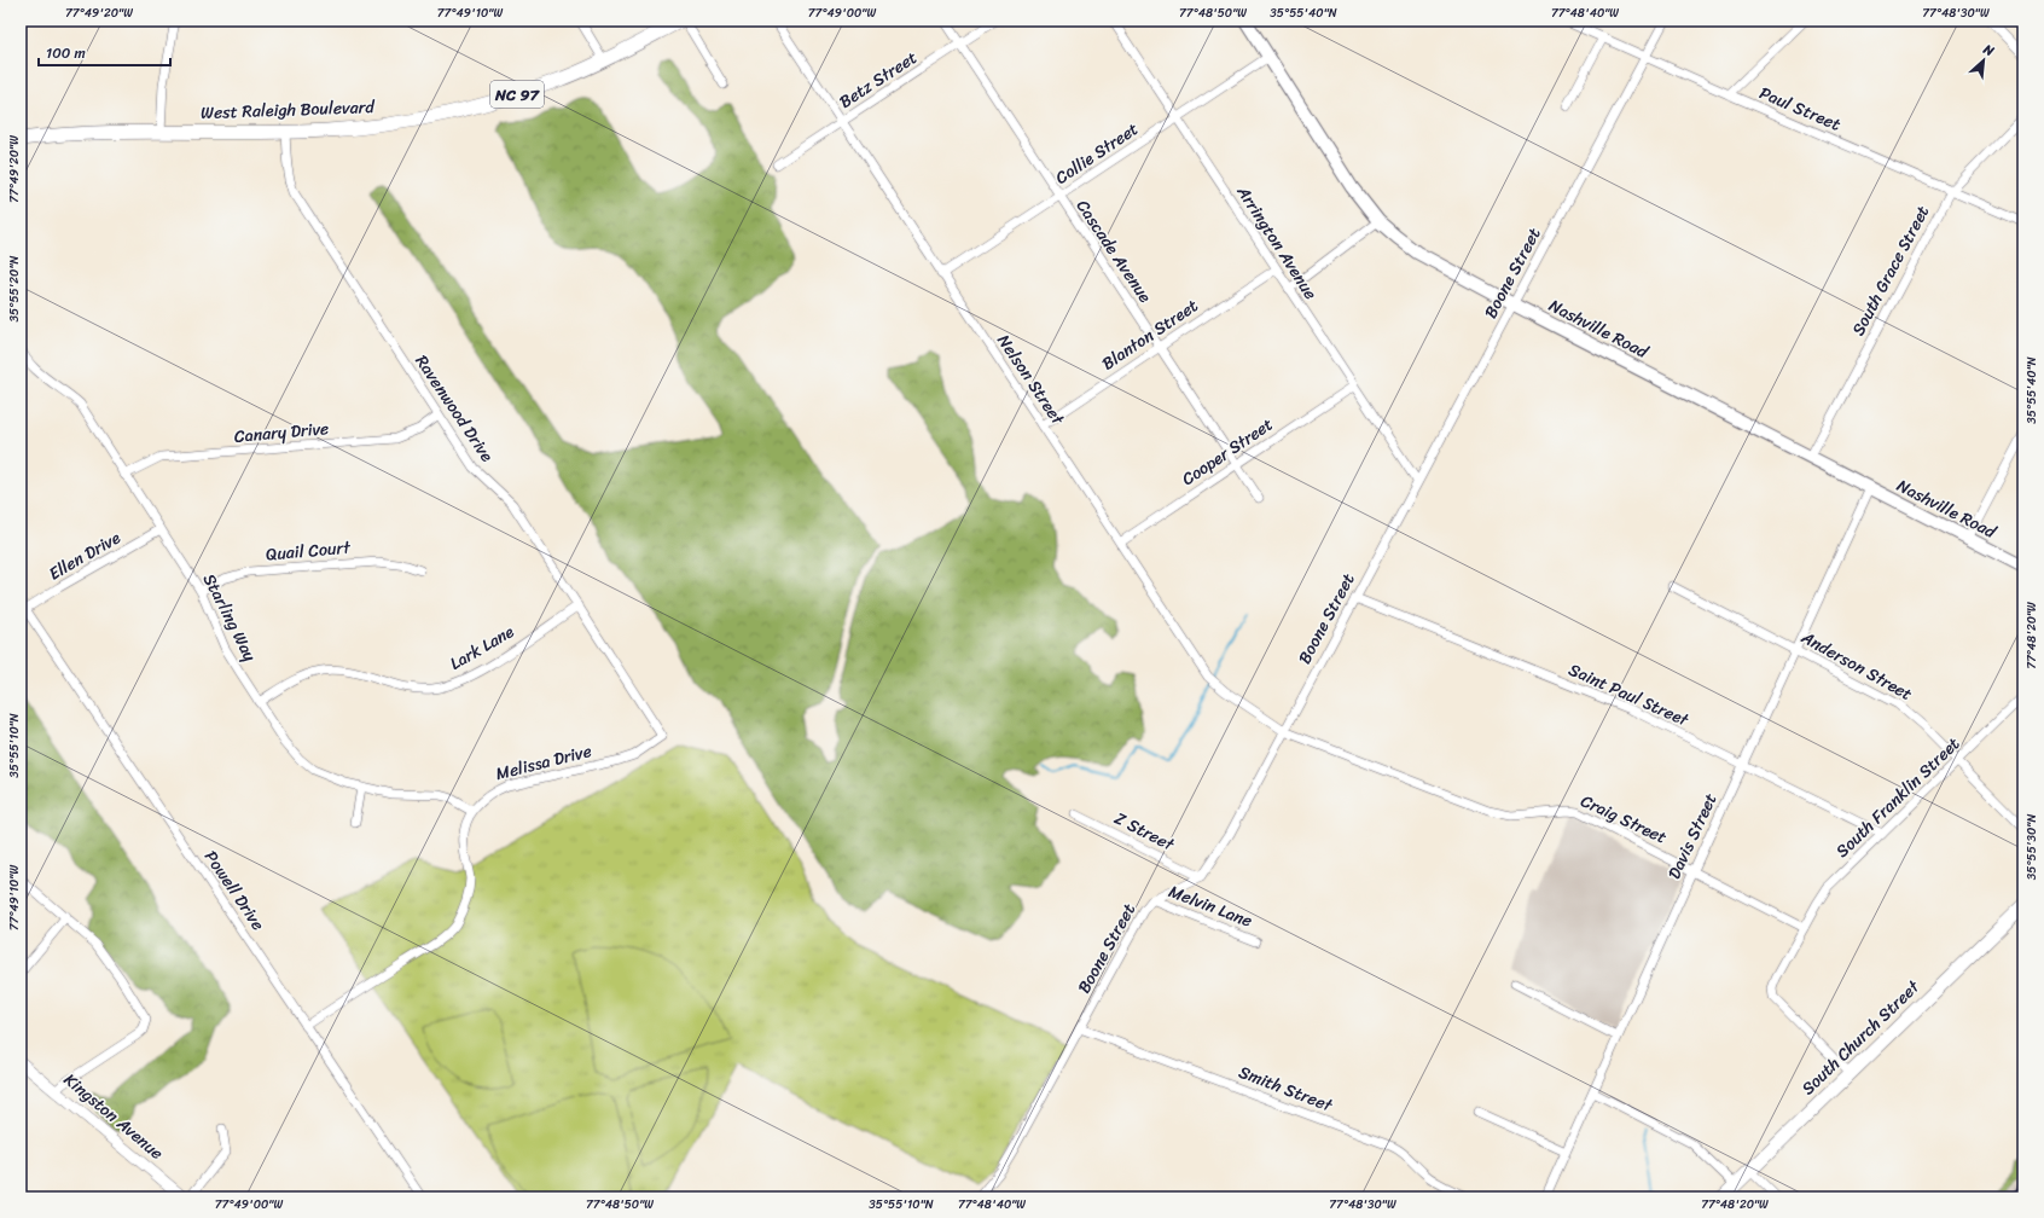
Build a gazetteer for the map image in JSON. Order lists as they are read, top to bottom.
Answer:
{
  "streets": {
    "main road": [
      "NC 97",
      "West Raleigh Boulevard",
      "Nashville Road",
      "South Church Street"
    ],
    "street": [
      "Betz Street",
      "Paul Street",
      "Collie Street",
      "Arrington Avenue",
      "Cascade Avenue",
      "South Grace Street",
      "Boone Street",
      "Blanton Street",
      "Nelson Street",
      "Ravenwood Drive",
      "Canary Drive",
      "Cooper Street",
      "Quail Court",
      "Ellen Drive",
      "Starling Way",
      "Lark Lane",
      "Anderson Street",
      "Saint Paul Street",
      "Melissa Drive",
      "South Franklin Street",
      "Craig Street",
      "Z Street",
      "Davis Street",
      "Powell Drive",
      "Melvin Lane",
      "Smith Street",
      "Kingston Avenue"
    ]
  },
  "crossings": [
    ["Betz Street", "Cascade Avenue"],
    ["Betz Street", "Nelson Street"],
    ["Paul Street", "South Grace Street"],
    ["Paul Street", "Boone Street"],
    ["West Raleigh Boulevard", "Ravenwood Drive"],
    ["Collie Street", "Arrington Avenue"],
    ["Collie Street", "Cascade Avenue"],
    ["Collie Street", "Nashville Road"],
    ["Collie Street", "Nelson Street"],
    ["Arrington Avenue", "Boone Street"],
    ["Arrington Avenue", "Blanton Street"],
    ["Arrington Avenue", "Cooper Street"],
    ["Cascade Avenue", "Blanton Street"],
    ["Cascade Avenue", "Cooper Street"],
    ["South Grace Street", "Nashville Road"],
    ["Boone Street", "Nashville Road"],
    ["Boone Street", "Nelson Street"],
    ["Boone Street", "Saint Paul Street"],
    ["Boone Street", "Craig Street"],
    ["Boone Street", "Z Street"],
    ["Boone Street", "Melvin Lane"],
    ["Boone Street", "Smith Street"],
    ["Nashville Road", "Davis Street"],
    ["Blanton Street", "Nelson Street"],
    ["Nelson Street", "Cooper Street"],
    ["Nelson Street", "Craig Street"],
    ["Ravenwood Drive", "Canary Drive"],
    ["Ravenwood Drive", "Lark Lane"],
    ["Ravenwood Drive", "Melissa Drive"],
    ["Canary Drive", "Starling Way"],
    ["Quail Court", "Starling Way"],
    ["Ellen Drive", "Starling Way"],
    ["Ellen Drive", "Powell Drive"],
    ["Starling Way", "Lark Lane"],
    ["Starling Way", "Melissa Drive"],
    ["Anderson Street", "South Franklin Street"],
    ["Anderson Street", "Davis Street"],
    ["Saint Paul Street", "South Franklin Street"],
    ["Saint Paul Street", "Davis Street"],
    ["Melissa Drive", "Powell Drive"],
    ["South Franklin Street", "Craig Street"],
    ["South Franklin Street", "South Church Street"],
    ["Craig Street", "Davis Street"]
  ],
  "scale_bar": "100 m",
  "north": "top right",
  "coordinates": [
    "77°49'20\"W",
    "77°49'10\"W",
    "77°49'00\"W",
    "77°48'50\"W",
    "35°55'40\"N",
    "77°48'40\"W",
    "77°48'30\"W",
    "35°55'20\"N",
    "77°48'20\"W",
    "35°55'10\"N",
    "35°55'30\"N"
  ]
}
